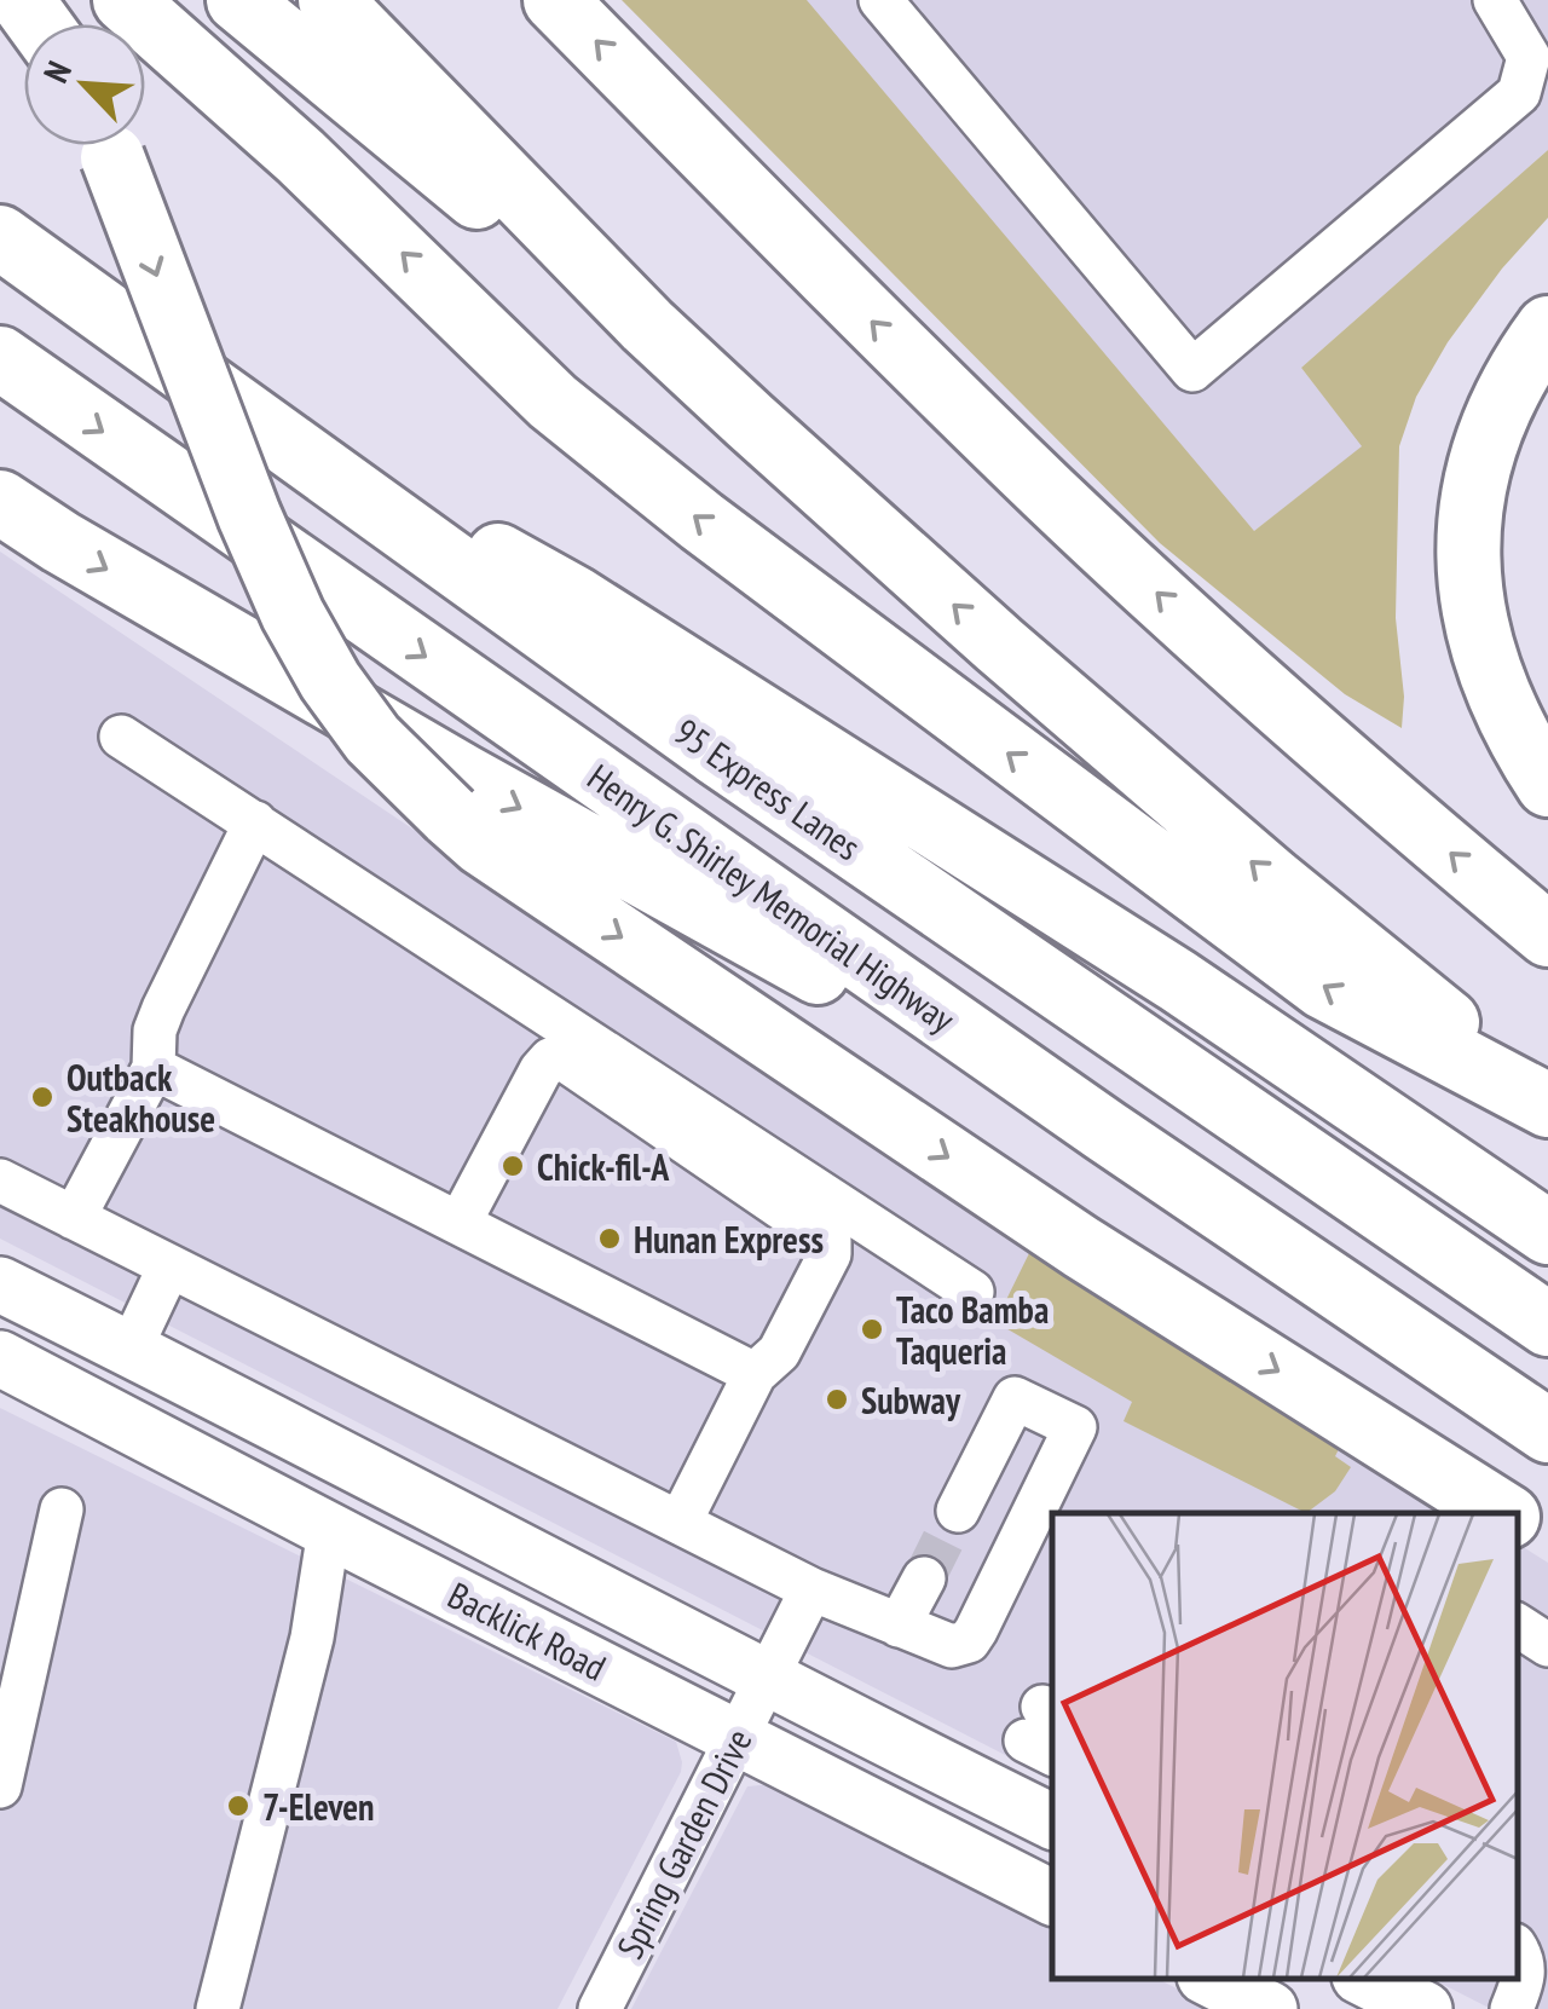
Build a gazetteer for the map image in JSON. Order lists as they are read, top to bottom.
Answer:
{
  "streets": {
    "highway": ["95 Express Lanes", "Henry G. Shirley Memorial Highway"],
    "main road": ["Backlick Road"],
    "street": ["Spring Garden Drive"]
  },
  "crossings": [
    ["Backlick Road", "Spring Garden Drive"]
  ],
  "places": [
    "Outback Steakhouse",
    "Chick-fil-A",
    "Hunan Express",
    "Taco Bamba Taqueria",
    "Subway",
    "7-Eleven"
  ],
  "north": "top left"
}
